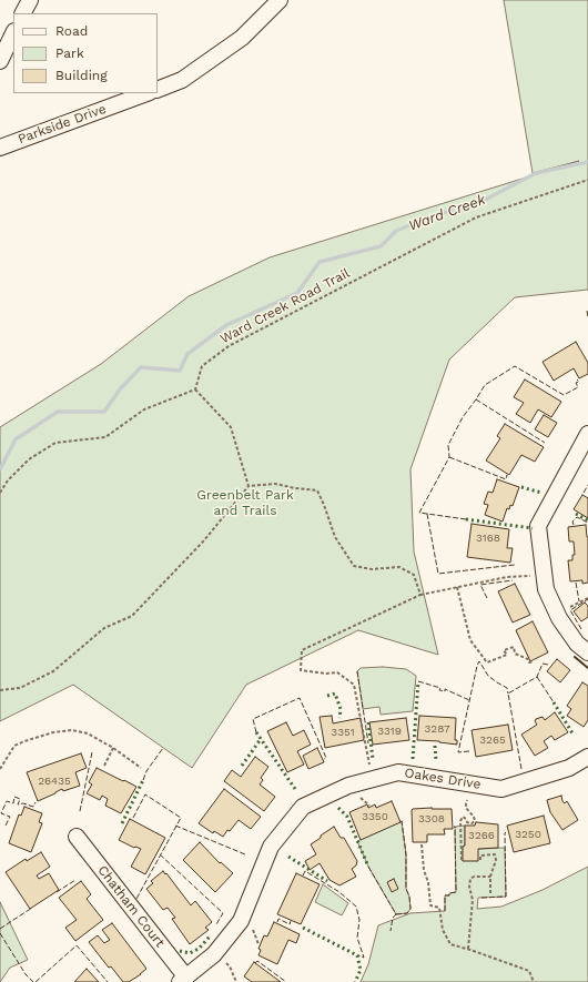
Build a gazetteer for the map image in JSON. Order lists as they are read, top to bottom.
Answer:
{
  "streets": {
    "street": ["Parkside Drive", "Oakes Drive", "Chatham Court"],
    "path": ["Ward Creek Road Trail"]
  },
  "crossings": [
    ["Oakes Drive", "Chatham Court"]
  ],
  "water": ["Ward Creek"],
  "parks": ["Greenbelt Park and Trails"],
  "house_numbers": [
    "3168",
    "3287",
    "3319",
    "3351",
    "3265",
    "26435",
    "3350",
    "3308",
    "3250",
    "3266"
  ],
  "legend": ["Road", "Park", "Building"]
}
